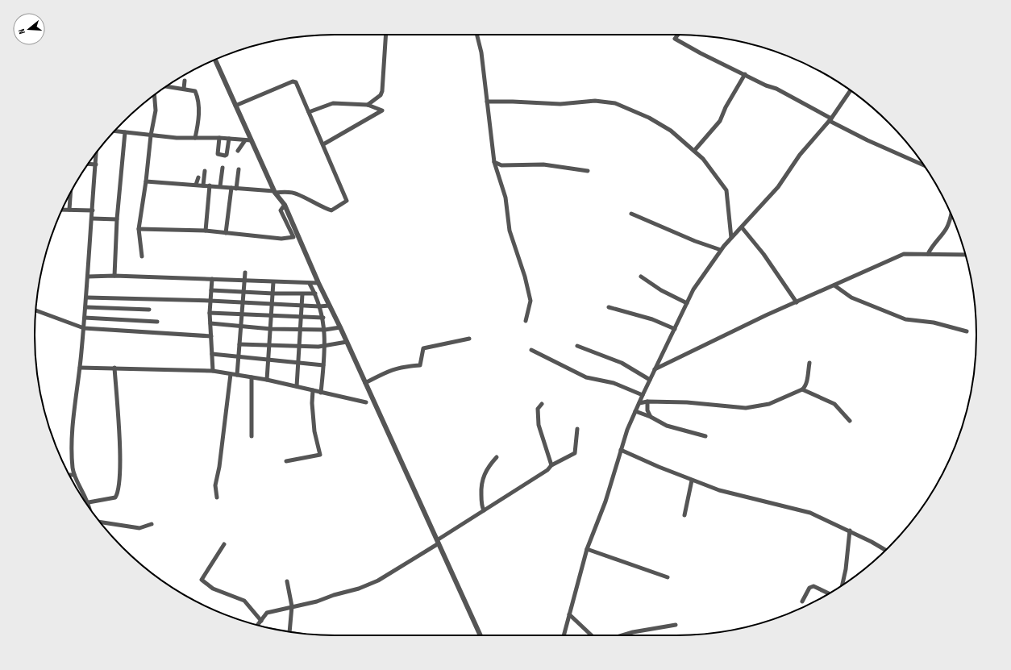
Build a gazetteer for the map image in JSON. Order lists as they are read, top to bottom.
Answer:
{
  "north": "left"
}
